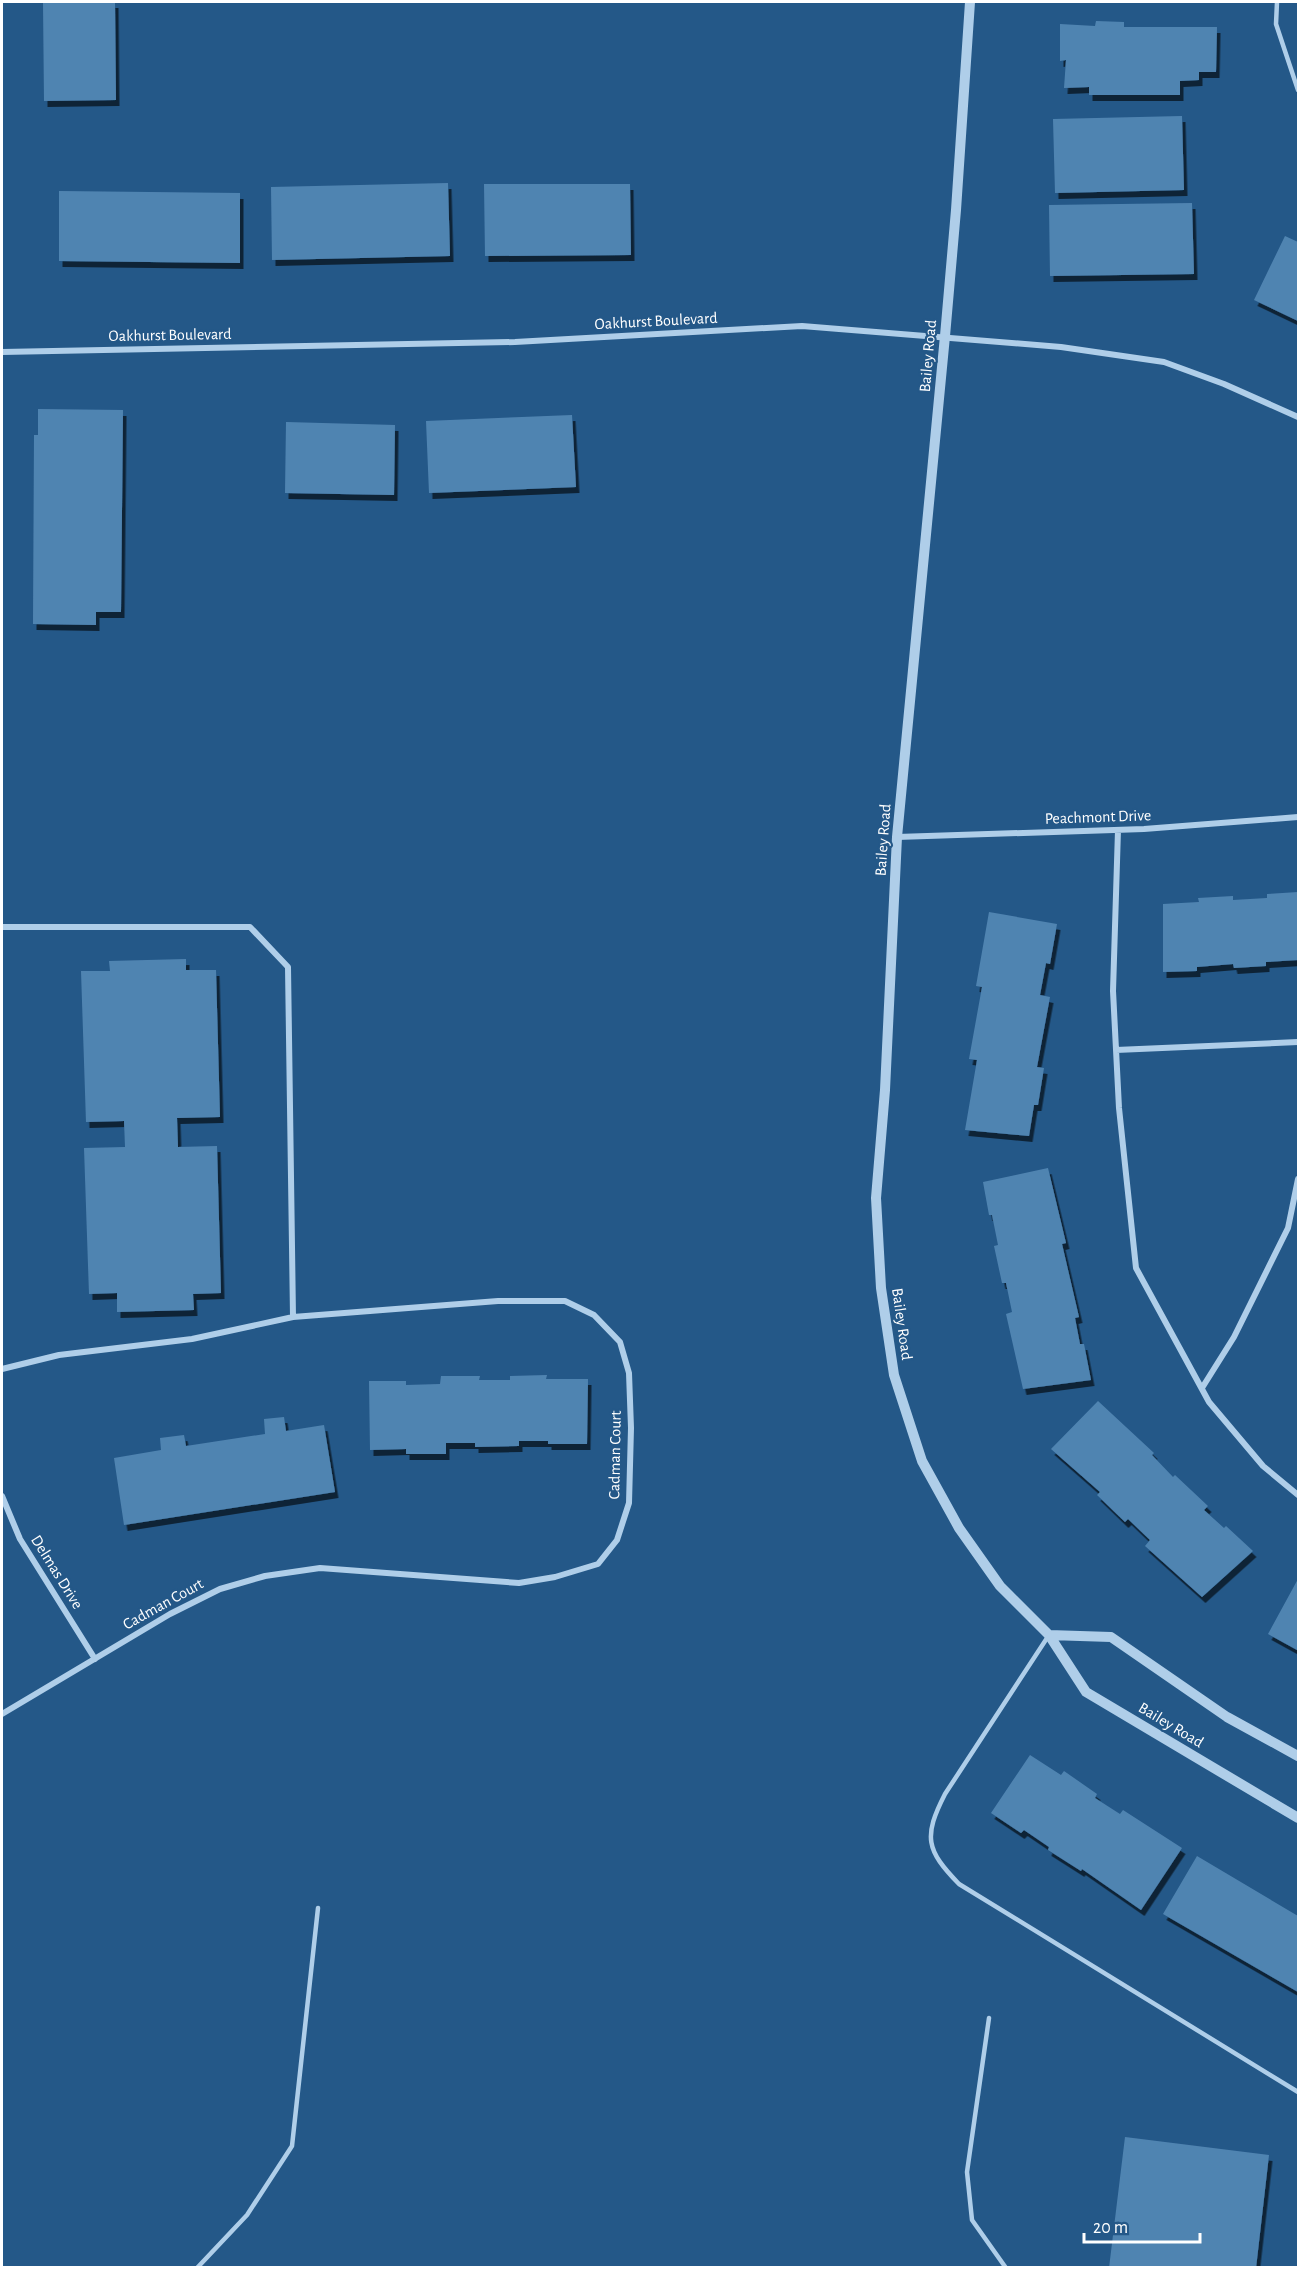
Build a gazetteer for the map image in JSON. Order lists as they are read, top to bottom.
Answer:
{
  "streets": {
    "street": [
      "Oakhurst Boulevard",
      "Bailey Road",
      "Peachmont Drive",
      "Cadman Court",
      "Delmas Drive"
    ]
  },
  "crossings": [
    ["Oakhurst Boulevard", "Bailey Road"],
    ["Bailey Road", "Peachmont Drive"],
    ["Cadman Court", "Delmas Drive"]
  ],
  "scale_bar": "20 m"
}
